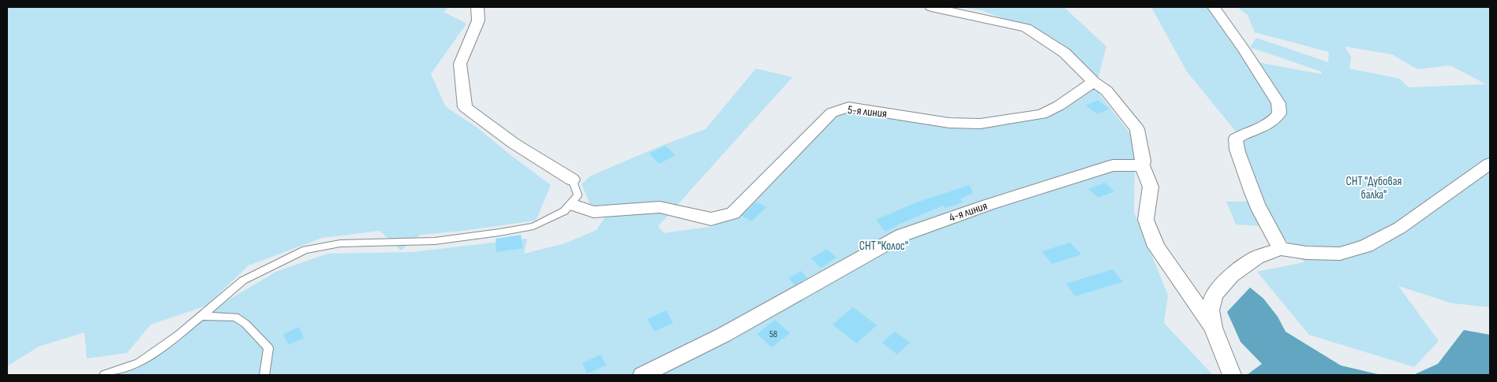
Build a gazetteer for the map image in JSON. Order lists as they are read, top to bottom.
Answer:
{
  "streets": {
    "street": ["5-я линия", "4-я линия"]
  },
  "parks": ["СНТ \"Дубовая балка\"", "СНТ \"Колос\""],
  "house_numbers": ["58"]
}
